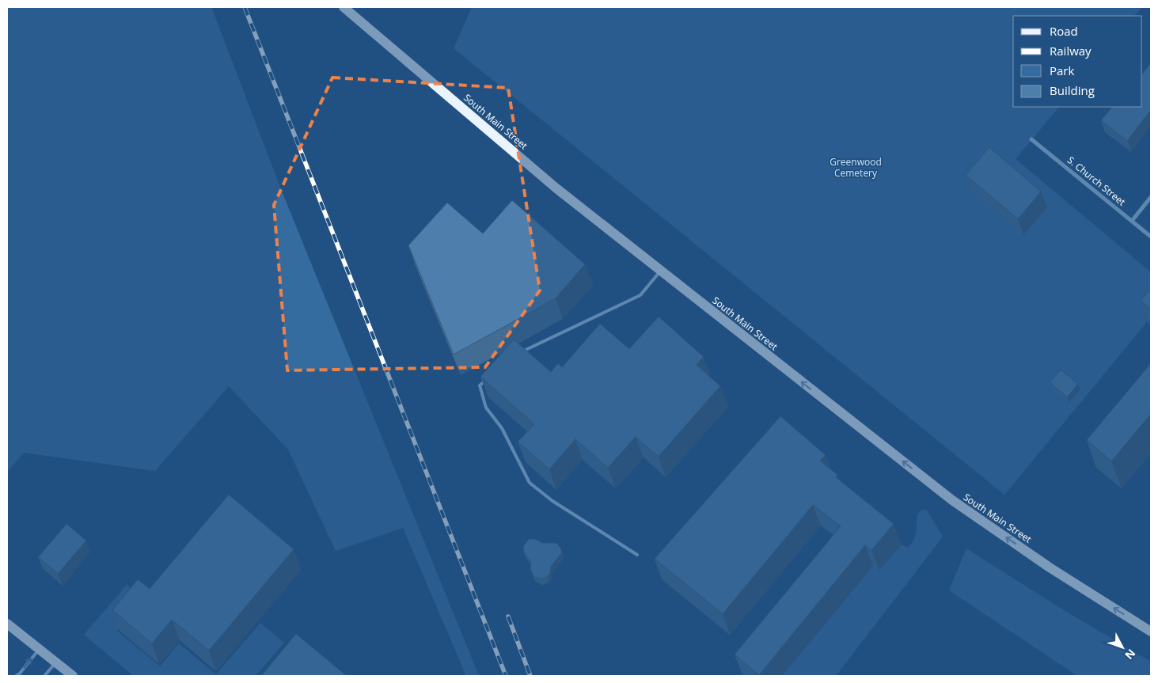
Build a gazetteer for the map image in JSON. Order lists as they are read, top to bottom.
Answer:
{
  "streets": {
    "main road": ["South Main Street"],
    "street": ["S. Church Street"]
  },
  "one_way": ["South Main Street"],
  "parks": ["Greenwood Cemetery"],
  "legend": [
    "Road",
    "Railway",
    "Park",
    "Building"
  ],
  "north": "bottom right"
}
